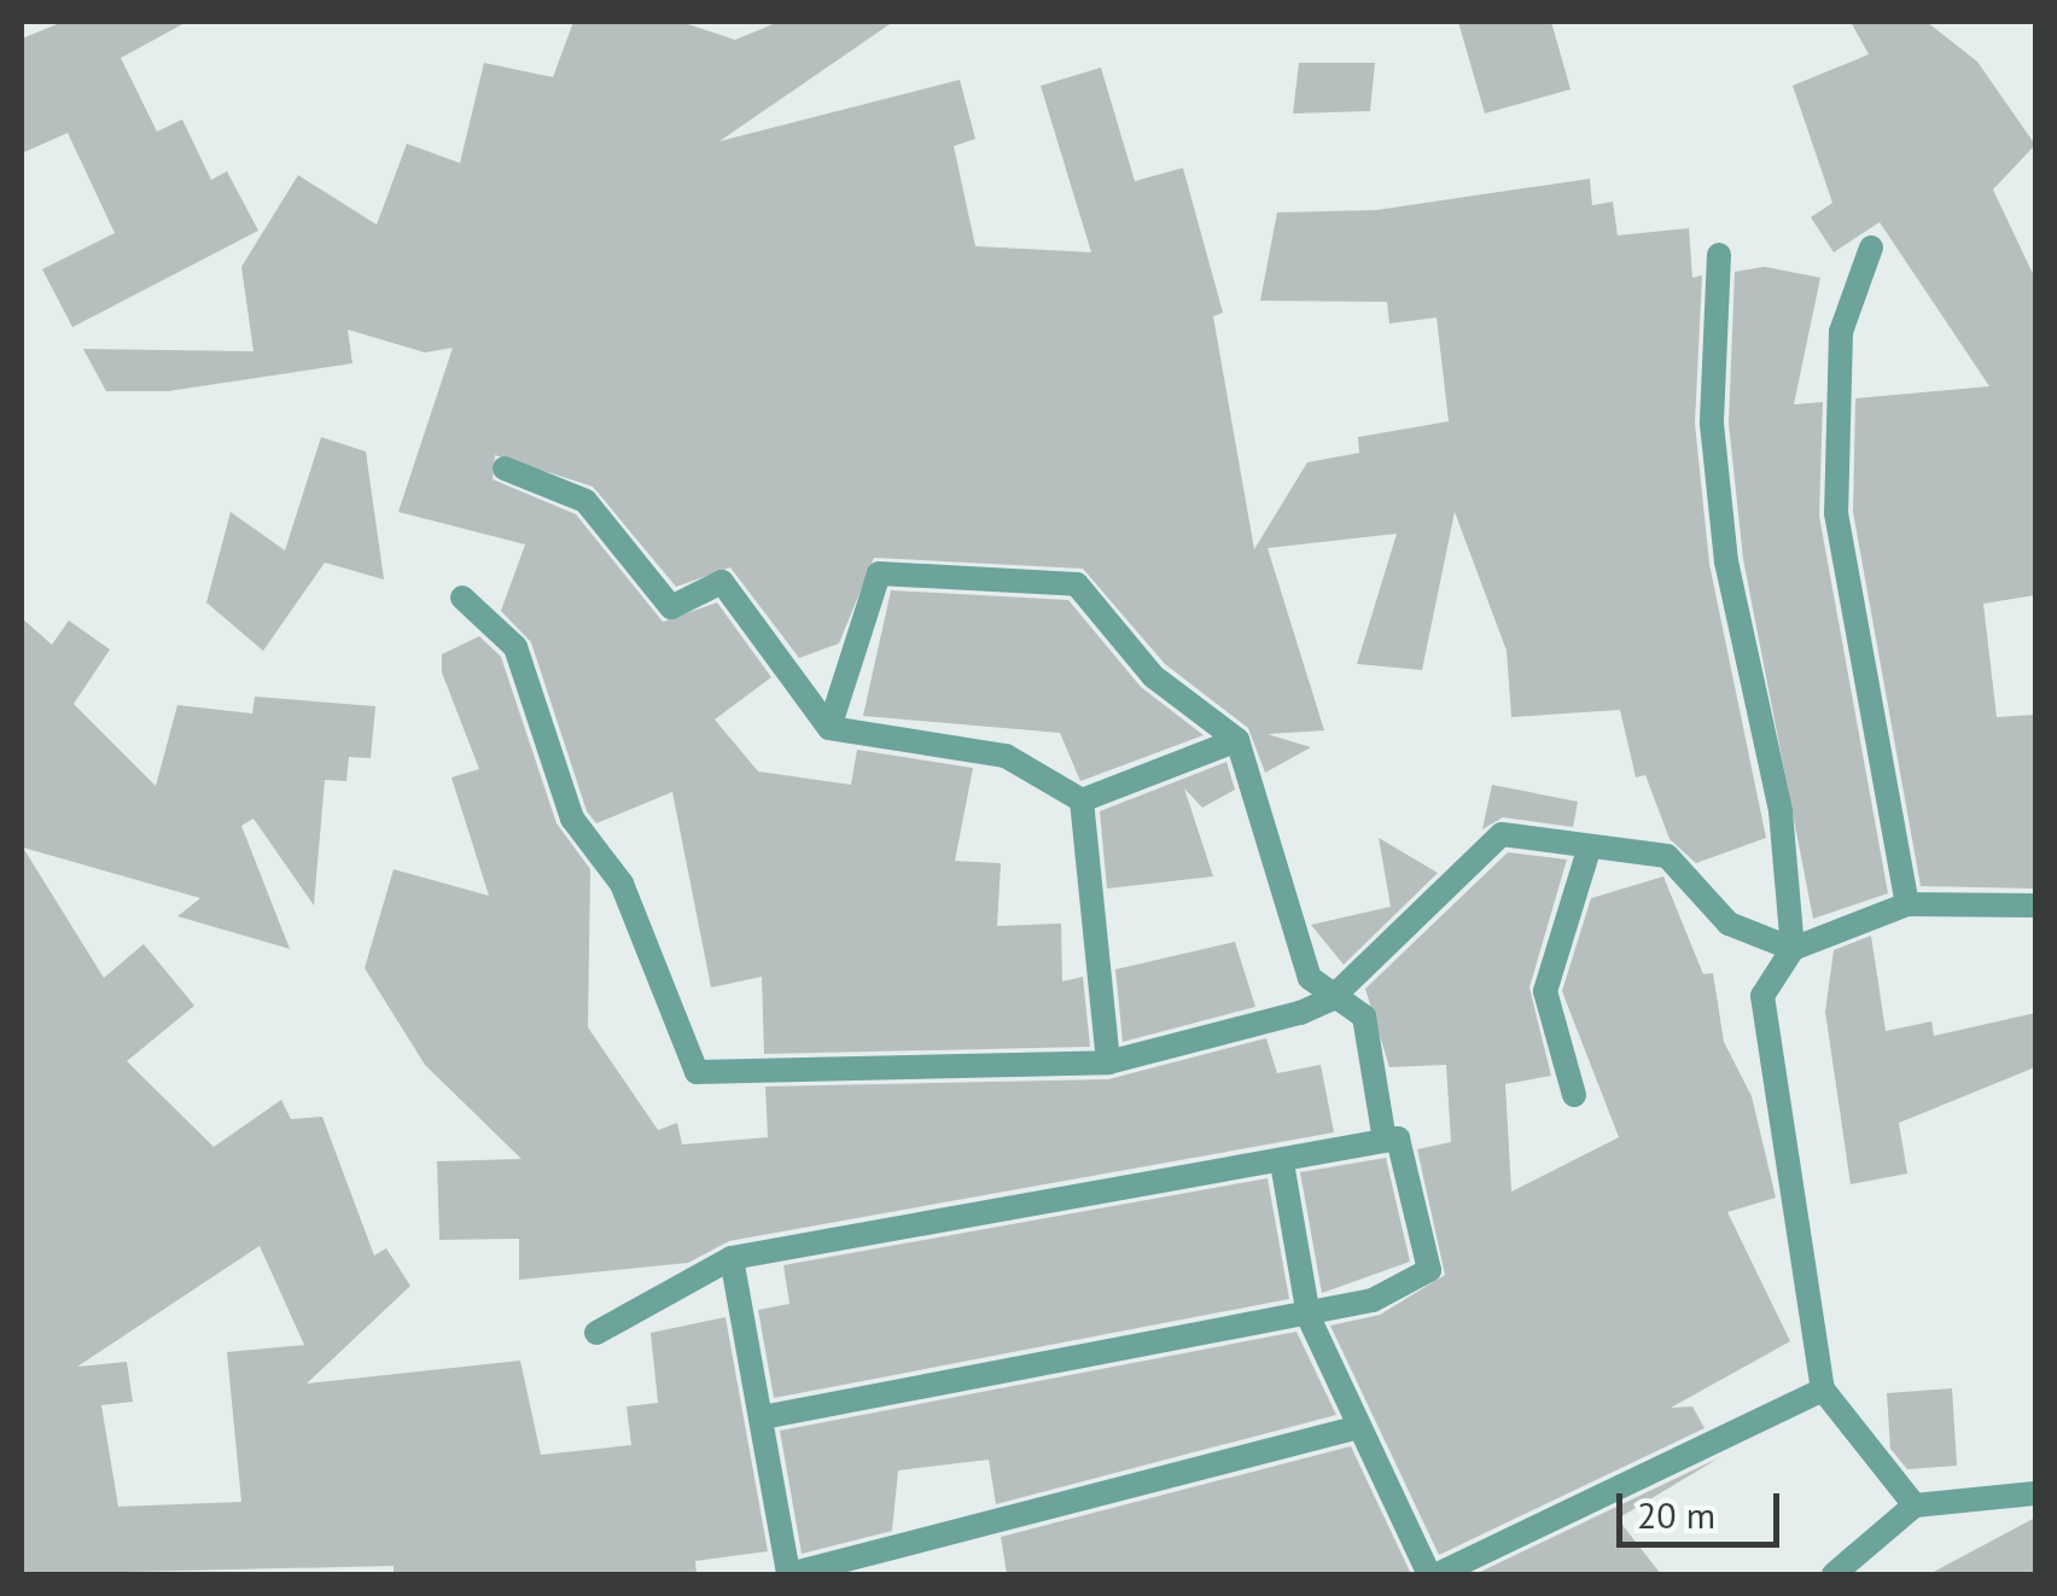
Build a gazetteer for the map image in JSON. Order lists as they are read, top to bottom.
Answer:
{
  "scale_bar": "20 m"
}
